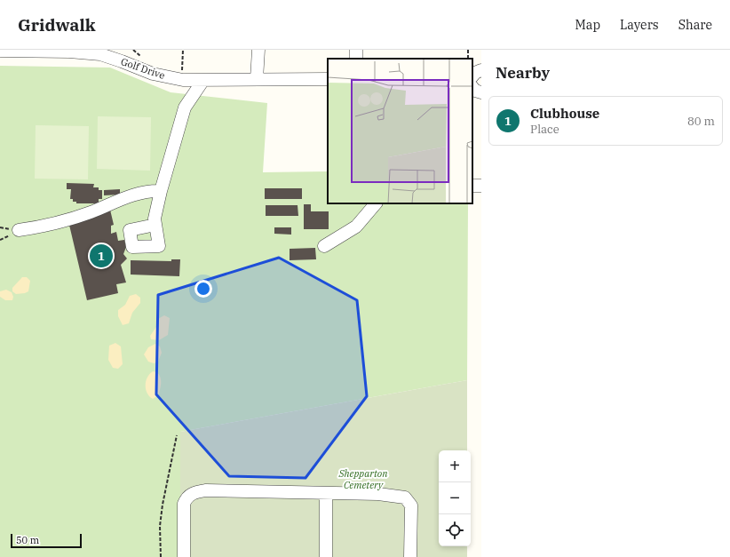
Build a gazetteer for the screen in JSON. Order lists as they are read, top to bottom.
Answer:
{
  "streets": {
    "street": ["Golf Drive"]
  },
  "parks": ["Shepparton Cemetery"],
  "scale_bar": "50 m",
  "page": {
    "header": "Gridwalk",
    "nav": ["Map", "Layers", "Share"],
    "heading": "Nearby",
    "list": [
      {
        "mark": "1",
        "name": "Clubhouse",
        "note": "Place",
        "value": "80 m"
      }
    ],
    "pins": "1",
    "map_buttons": ["+", "−"],
    "scale": "50 m"
  }
}
